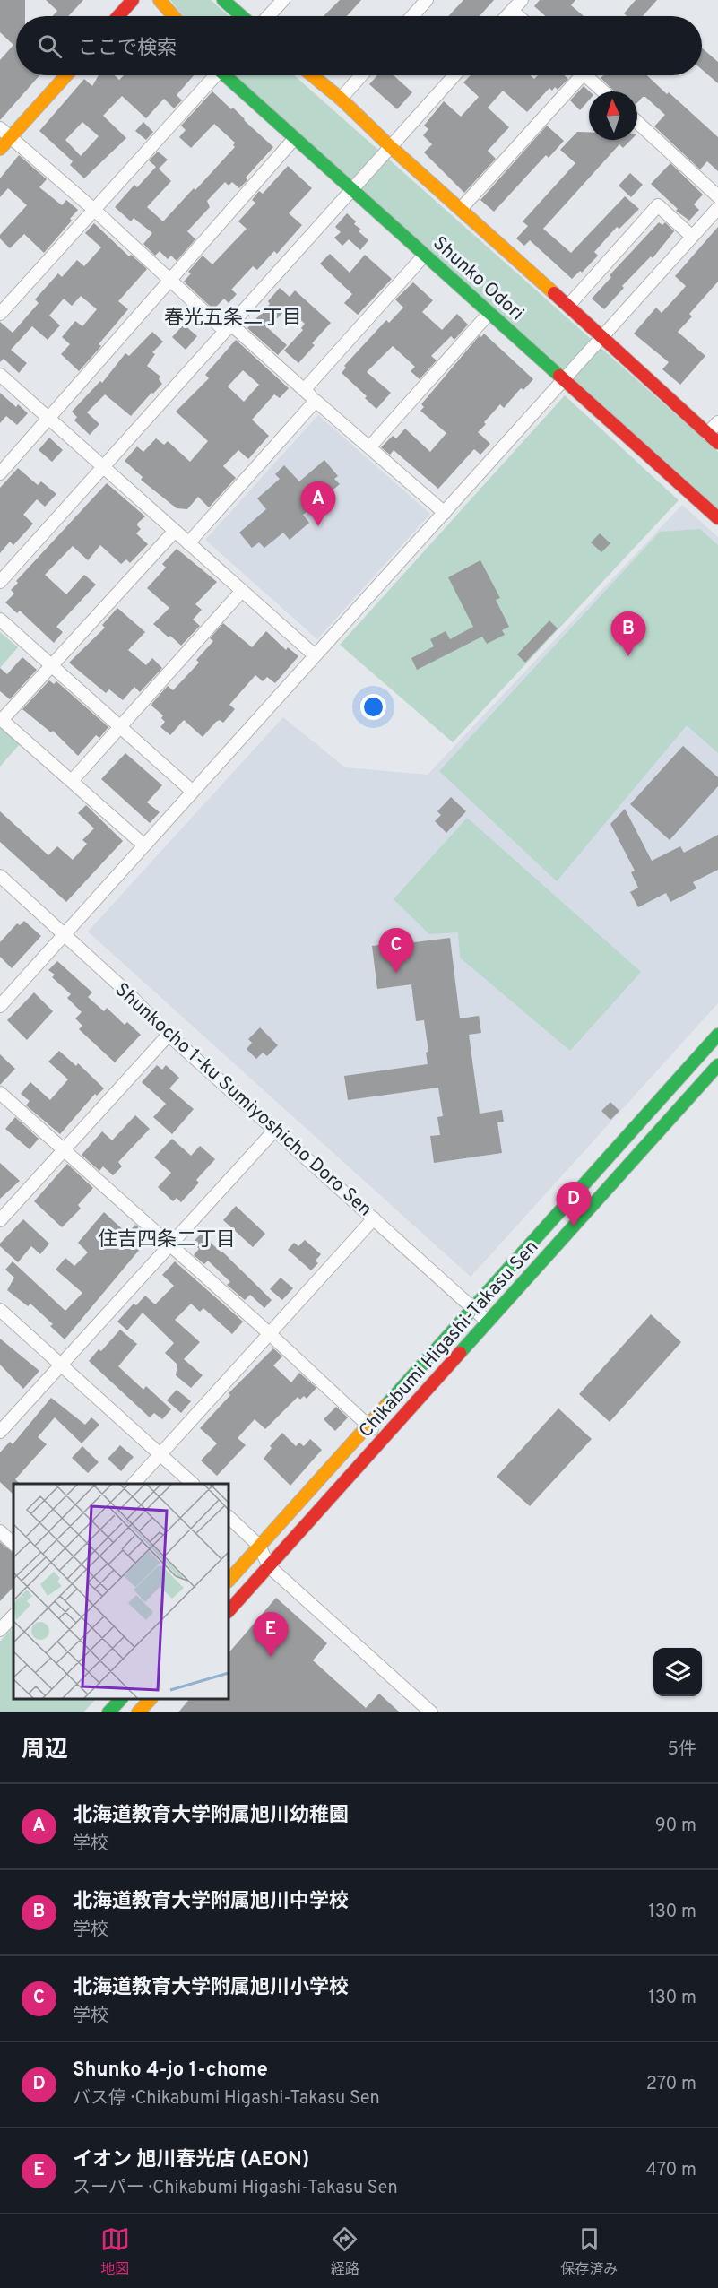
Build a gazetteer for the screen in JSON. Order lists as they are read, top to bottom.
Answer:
{
  "streets": {
    "main road": ["Shunko Odori", "Chikabumi Higashi-Takasu Sen"],
    "street": ["Shunkocho 1-ku Sumiyoshicho Doro Sen"]
  },
  "crossings": [
    ["Shunkocho 1-ku Sumiyoshicho Doro Sen", "Chikabumi Higashi-Takasu Sen"]
  ],
  "districts": ["春光五条二丁目", "住吉四条二丁目"],
  "north": "top",
  "page": {
    "search": "ここで検索",
    "pins": [
      "A",
      "B",
      "C",
      "D",
      "E"
    ],
    "heading": ["周辺", "5件"],
    "list": [
      {
        "mark": "A",
        "name": "北海道教育大学附属旭川幼稚園",
        "note": "学校",
        "value": "90 m"
      },
      {
        "mark": "B",
        "name": "北海道教育大学附属旭川中学校",
        "note": "学校",
        "value": "130 m"
      },
      {
        "mark": "C",
        "name": "北海道教育大学附属旭川小学校",
        "note": "学校",
        "value": "130 m"
      },
      {
        "mark": "D",
        "name": "Shunko 4-jo 1-chome",
        "note": "バス停 · Chikabumi Higashi-Takasu Sen",
        "value": "270 m"
      },
      {
        "mark": "E",
        "name": "イオン 旭川春光店 (AEON)",
        "note": "スーパー · Chikabumi Higashi-Takasu Sen",
        "value": "470 m"
      }
    ],
    "nav": ["地図", "経路", "保存済み"]
  }
}
